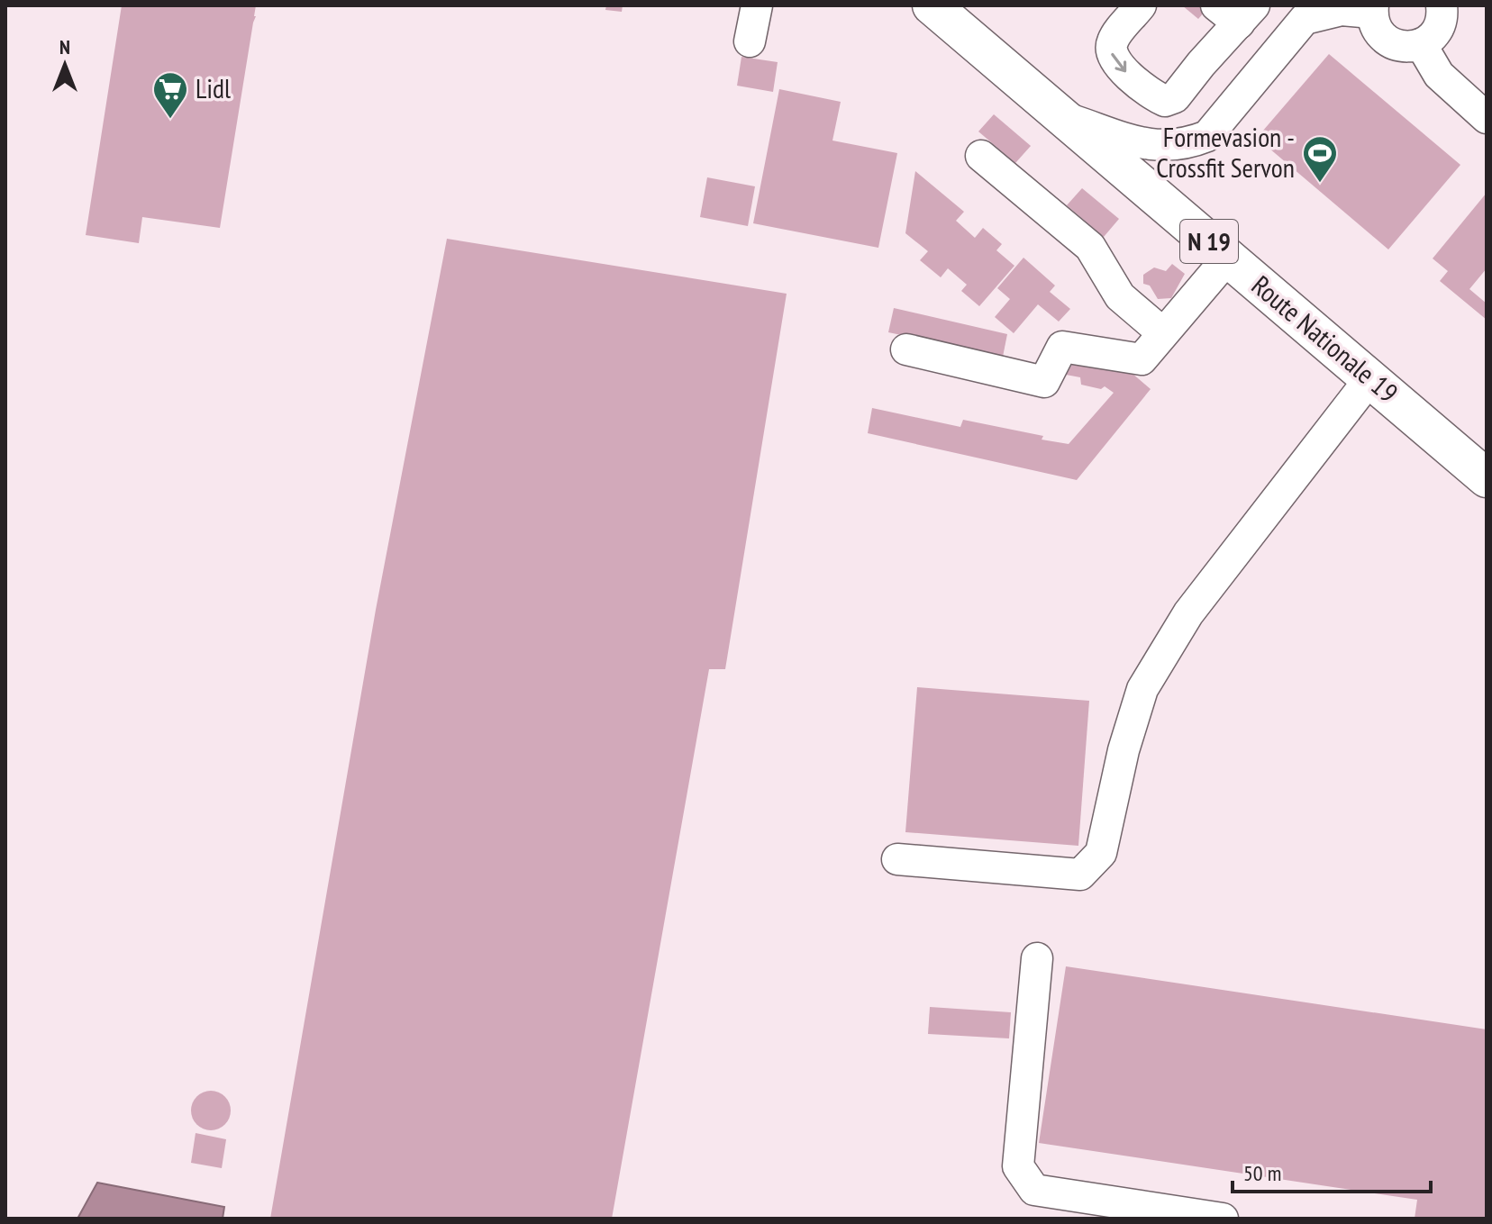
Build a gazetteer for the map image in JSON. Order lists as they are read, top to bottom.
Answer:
{
  "streets": {
    "main road": ["N 19", "Route Nationale 19"]
  },
  "places": {
    "supermarket": ["Lidl"],
    "sports": ["Formevasion - Crossfit Servon"]
  },
  "scale_bar": "50 m",
  "north": "top"
}
